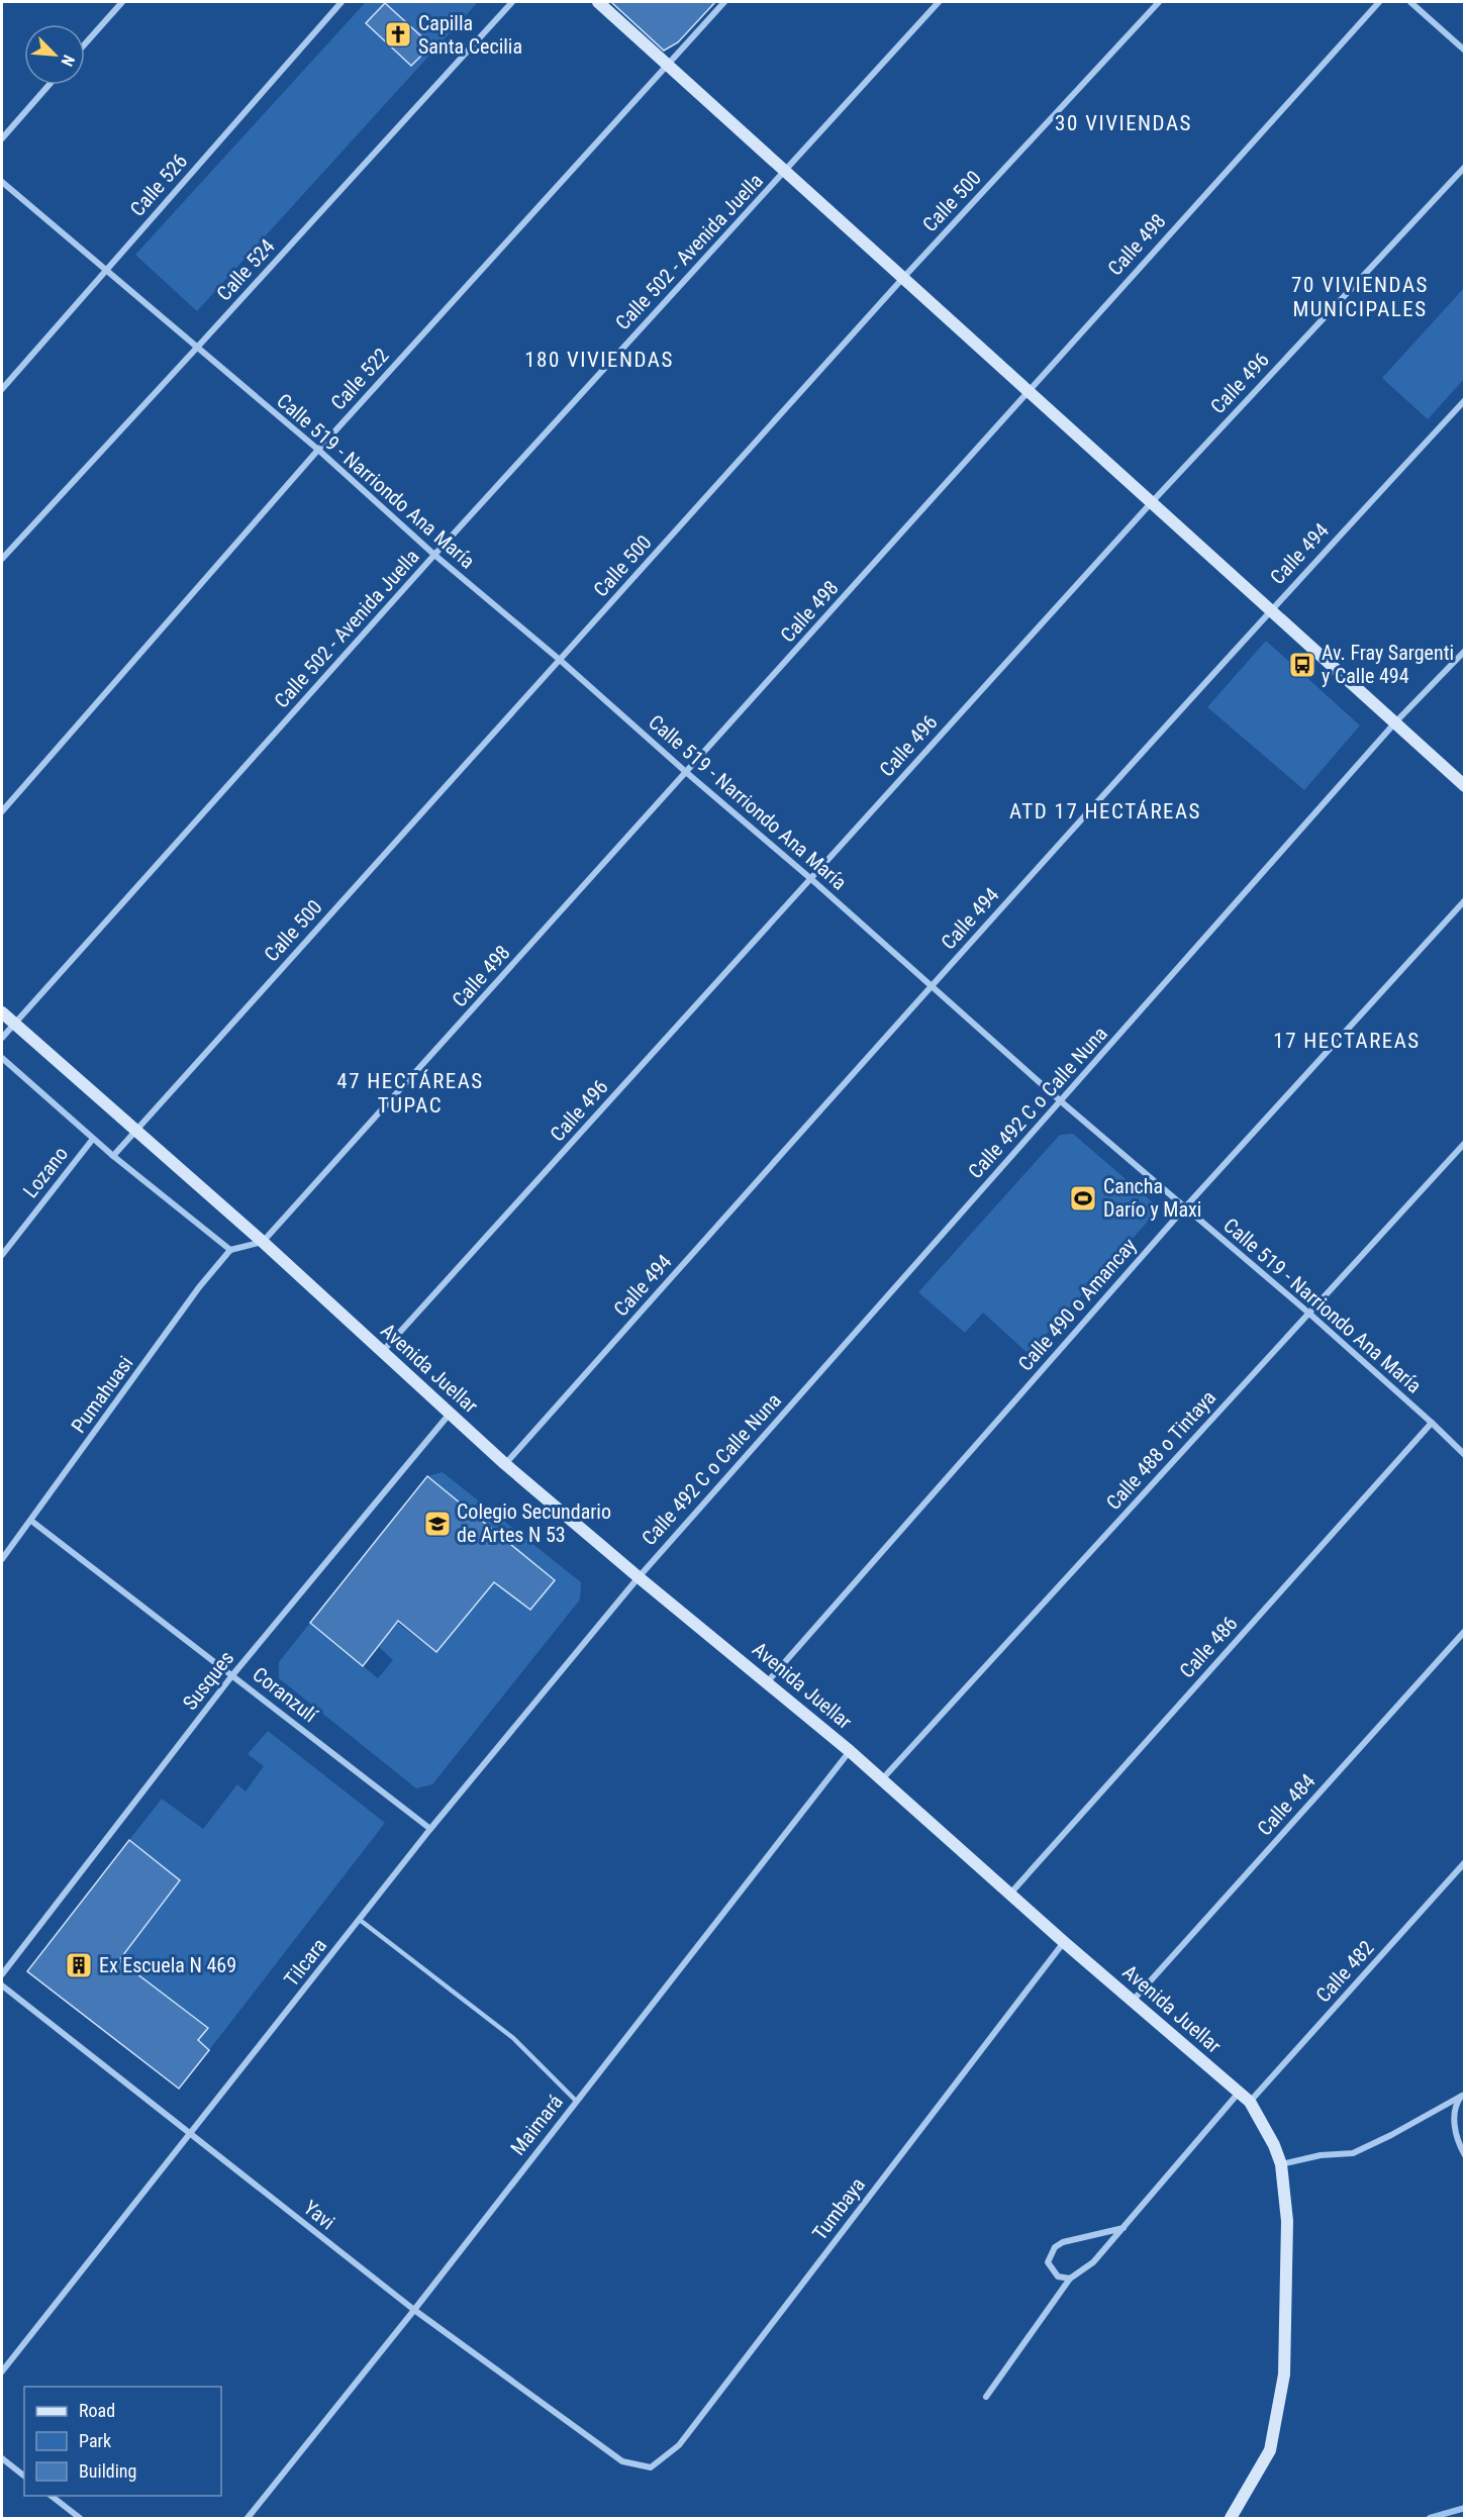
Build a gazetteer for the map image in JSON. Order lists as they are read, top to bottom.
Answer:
{
  "streets": {
    "street": [
      "Calle 526",
      "Calle 500",
      "Calle 498",
      "Calle 502 - Avenida Juella",
      "Calle 524",
      "Calle 522",
      "Calle 496",
      "Calle 519 - Narriondo Ana María",
      "Calle 494",
      "Calle 492 C o Calle Nuna",
      "Lozano",
      "Calle 490 o Amancay",
      "Avenida Juellar",
      "Pumahuasi",
      "Calle 488 o Tintaya",
      "Calle 486",
      "Susques",
      "Coranzulí",
      "Calle 484",
      "Tilcara",
      "Calle 482",
      "Maimará",
      "Tumbaya",
      "Yavi"
    ]
  },
  "crossings": [
    ["Calle 526", "Calle 519 - Narriondo Ana María"],
    ["Calle 500", "Calle 519 - Narriondo Ana María"],
    ["Calle 500", "Avenida Juellar"],
    ["Calle 498", "Calle 519 - Narriondo Ana María"],
    ["Calle 498", "Avenida Juellar"],
    ["Calle 502 - Avenida Juella", "Calle 519 - Narriondo Ana María"],
    ["Calle 502 - Avenida Juella", "Avenida Juellar"],
    ["Calle 524", "Calle 519 - Narriondo Ana María"],
    ["Calle 522", "Calle 519 - Narriondo Ana María"],
    ["Calle 496", "Calle 519 - Narriondo Ana María"],
    ["Calle 496", "Avenida Juellar"],
    ["Calle 519 - Narriondo Ana María", "Calle 494"],
    ["Calle 519 - Narriondo Ana María", "Calle 492 C o Calle Nuna"],
    ["Calle 519 - Narriondo Ana María", "Calle 490 o Amancay"],
    ["Calle 519 - Narriondo Ana María", "Calle 488 o Tintaya"],
    ["Calle 519 - Narriondo Ana María", "Calle 486"],
    ["Calle 494", "Avenida Juellar"],
    ["Calle 492 C o Calle Nuna", "Avenida Juellar"],
    ["Calle 492 C o Calle Nuna", "Tilcara"],
    ["Calle 490 o Amancay", "Avenida Juellar"],
    ["Avenida Juellar", "Calle 488 o Tintaya"],
    ["Avenida Juellar", "Calle 486"],
    ["Avenida Juellar", "Susques"],
    ["Avenida Juellar", "Calle 484"],
    ["Avenida Juellar", "Tilcara"],
    ["Avenida Juellar", "Calle 482"],
    ["Avenida Juellar", "Maimará"],
    ["Avenida Juellar", "Tumbaya"],
    ["Pumahuasi", "Coranzulí"],
    ["Susques", "Coranzulí"],
    ["Coranzulí", "Tilcara"],
    ["Tilcara", "Yavi"],
    ["Maimará", "Yavi"],
    ["Tumbaya", "Yavi"]
  ],
  "districts": [
    "30 VIVIENDAS",
    "70 VIVIENDAS MUNICIPALES",
    "180 VIVIENDAS",
    "ATD 17 HECTÁREAS",
    "17 HECTAREAS",
    "47 HECTÁREAS TUPAC"
  ],
  "places": {
    "church": ["Capilla Santa Cecilia"],
    "bus stop": ["Av. Fray Sargenti y Calle 494"],
    "sports": ["Cancha Darío y Maxi"],
    "school or university": ["Colegio Secundario de Artes N 53"],
    "building": ["Ex Escuela N 469"]
  },
  "legend": ["Road", "Park", "Building"],
  "north": "bottom right"
}
